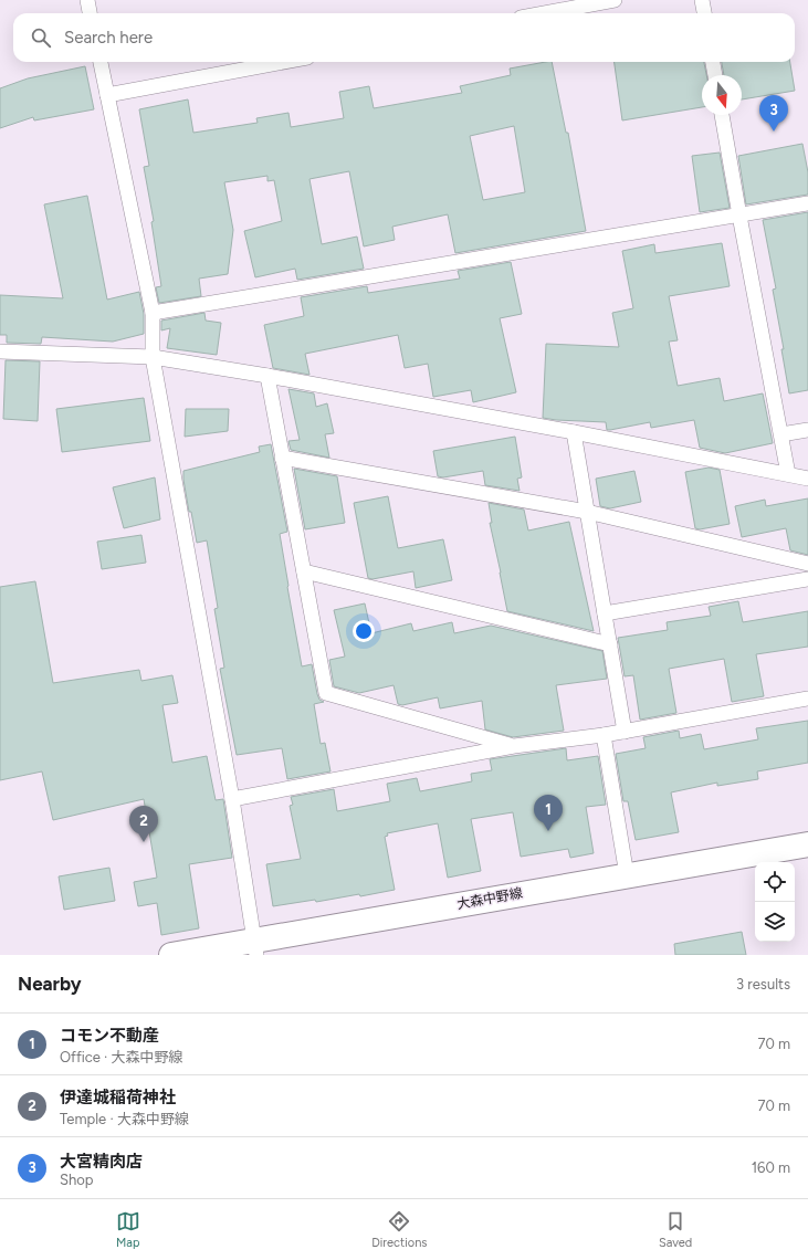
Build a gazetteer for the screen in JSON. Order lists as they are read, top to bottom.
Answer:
{
  "streets": {
    "main road": ["大森中野線"]
  },
  "north": "bottom",
  "page": {
    "search": "Search here",
    "pins": ["3", "1", "2"],
    "heading": ["Nearby", "3 results"],
    "list": [
      {
        "mark": "1",
        "name": "コモン不動産",
        "note": "Office · 大森中野線",
        "value": "70 m"
      },
      {
        "mark": "2",
        "name": "伊達城稲荷神社",
        "note": "Temple · 大森中野線",
        "value": "70 m"
      },
      {
        "mark": "3",
        "name": "大宮精肉店",
        "note": "Shop",
        "value": "160 m"
      }
    ],
    "nav": ["Map", "Directions", "Saved"]
  }
}
